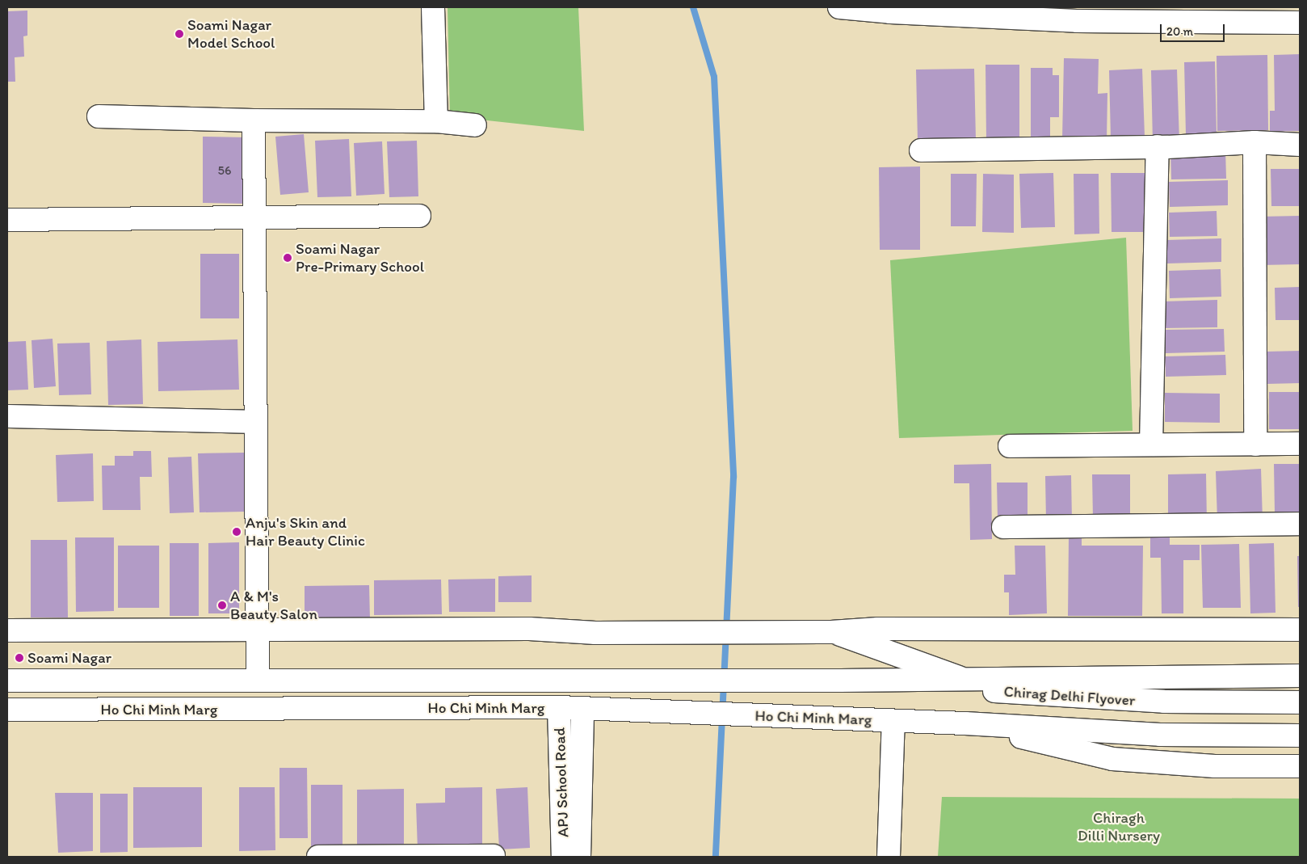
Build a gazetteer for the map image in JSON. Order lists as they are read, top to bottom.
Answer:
{
  "streets": {
    "street": ["Chirag Delhi Flyover", "Ho Chi Minh Marg", "APJ School Road"]
  },
  "crossings": [
    ["Chirag Delhi Flyover", "Ho Chi Minh Marg"],
    ["Ho Chi Minh Marg", "APJ School Road"]
  ],
  "parks": ["Chiragh Dilli Nursery"],
  "places": [
    "Soami Nagar Model School",
    "Soami Nagar Pre-Primary School",
    "Anju's Skin and Hair Beauty Clinic",
    "A & M's Beauty Salon",
    "Soami Nagar"
  ],
  "house_numbers": ["56"],
  "scale_bar": "20 m"
}
